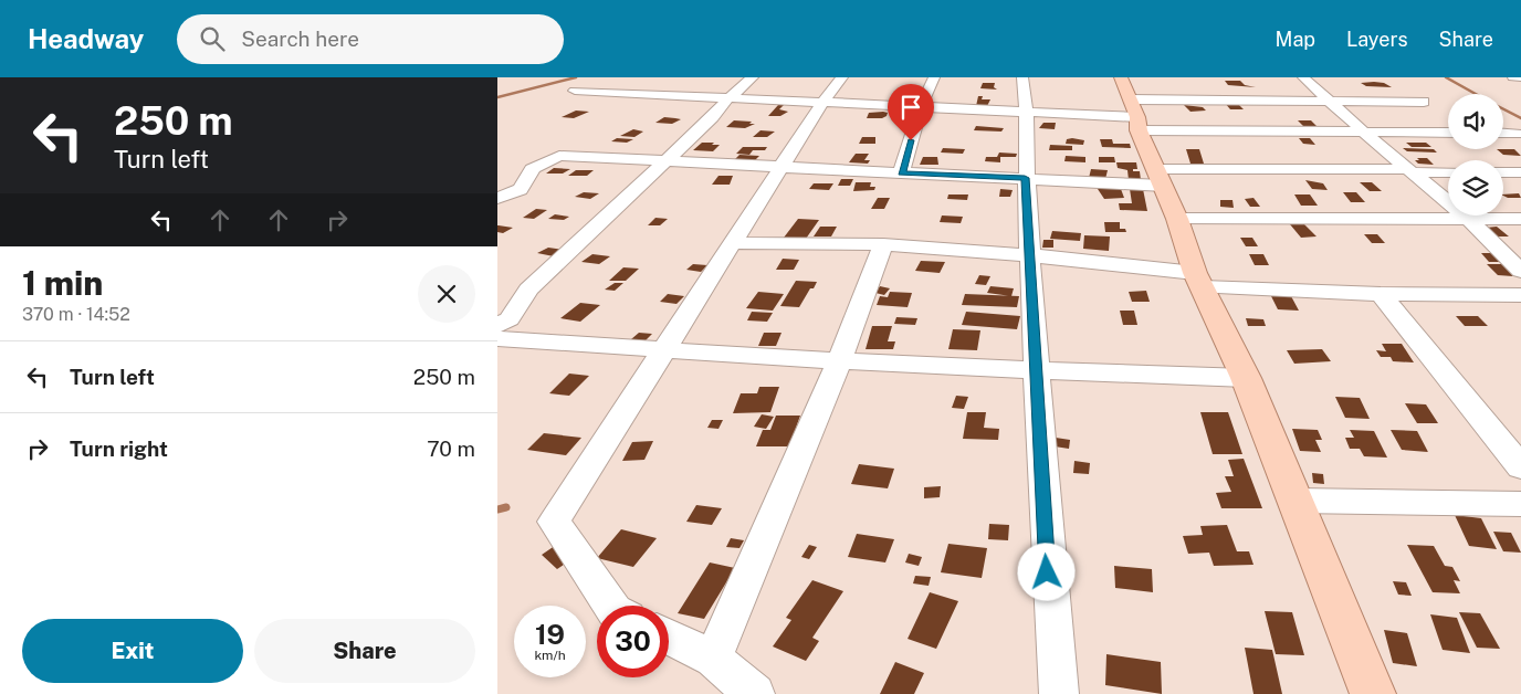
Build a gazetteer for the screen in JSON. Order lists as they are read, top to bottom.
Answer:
{
  "page": {
    "header": "Headway",
    "search": "Search here",
    "nav": ["Map", "Layers", "Share"],
    "turn": ["250 m", "Turn left"],
    "heading": ["1 min", "370 m · 14:52"],
    "list": [
      {
        "name": "Turn left",
        "value": "250 m"
      },
      {
        "name": "Turn right",
        "value": "70 m"
      }
    ],
    "speed": "19 km/h",
    "limit": "30",
    "buttons": ["Exit", "Share"]
  }
}
